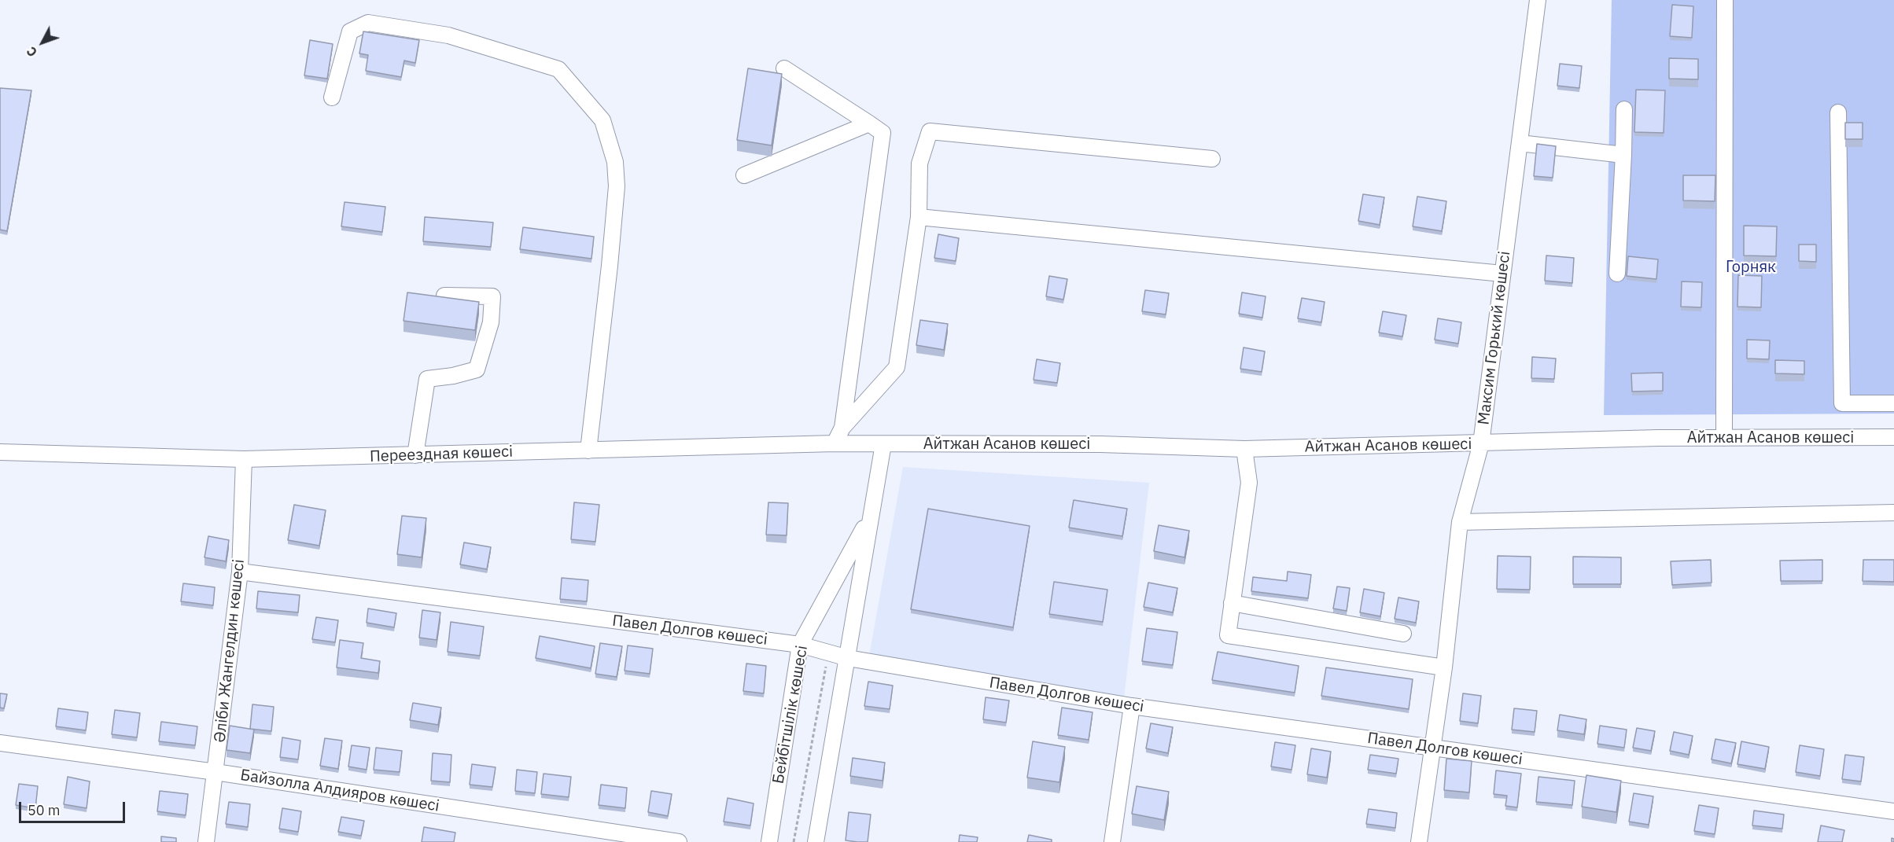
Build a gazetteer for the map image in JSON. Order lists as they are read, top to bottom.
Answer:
{
  "streets": {
    "street": [
      "Максим Горький көшесі",
      "Айтжан Асанов көшесі",
      "Переездная көшесі",
      "Павел Долгов көшесі",
      "Әліби Жангелдин көшесі",
      "Бейбітшілік көшесі",
      "Байзолла Алдияров көшесі"
    ]
  },
  "crossings": [
    ["Максим Горький көшесі", "Айтжан Асанов көшесі"],
    ["Максим Горький көшесі", "Павел Долгов көшесі"],
    ["Айтжан Асанов көшесі", "Переездная көшесі"],
    ["Айтжан Асанов көшесі", "Бейбітшілік көшесі"],
    ["Переездная көшесі", "Әліби Жангелдин көшесі"],
    ["Переездная көшесі", "Бейбітшілік көшесі"],
    ["Павел Долгов көшесі", "Әліби Жангелдин көшесі"],
    ["Павел Долгов көшесі", "Бейбітшілік көшесі"],
    ["Әліби Жангелдин көшесі", "Байзолла Алдияров көшесі"]
  ],
  "parks": ["Горняк"],
  "scale_bar": "50 m",
  "north": "bottom left"
}
